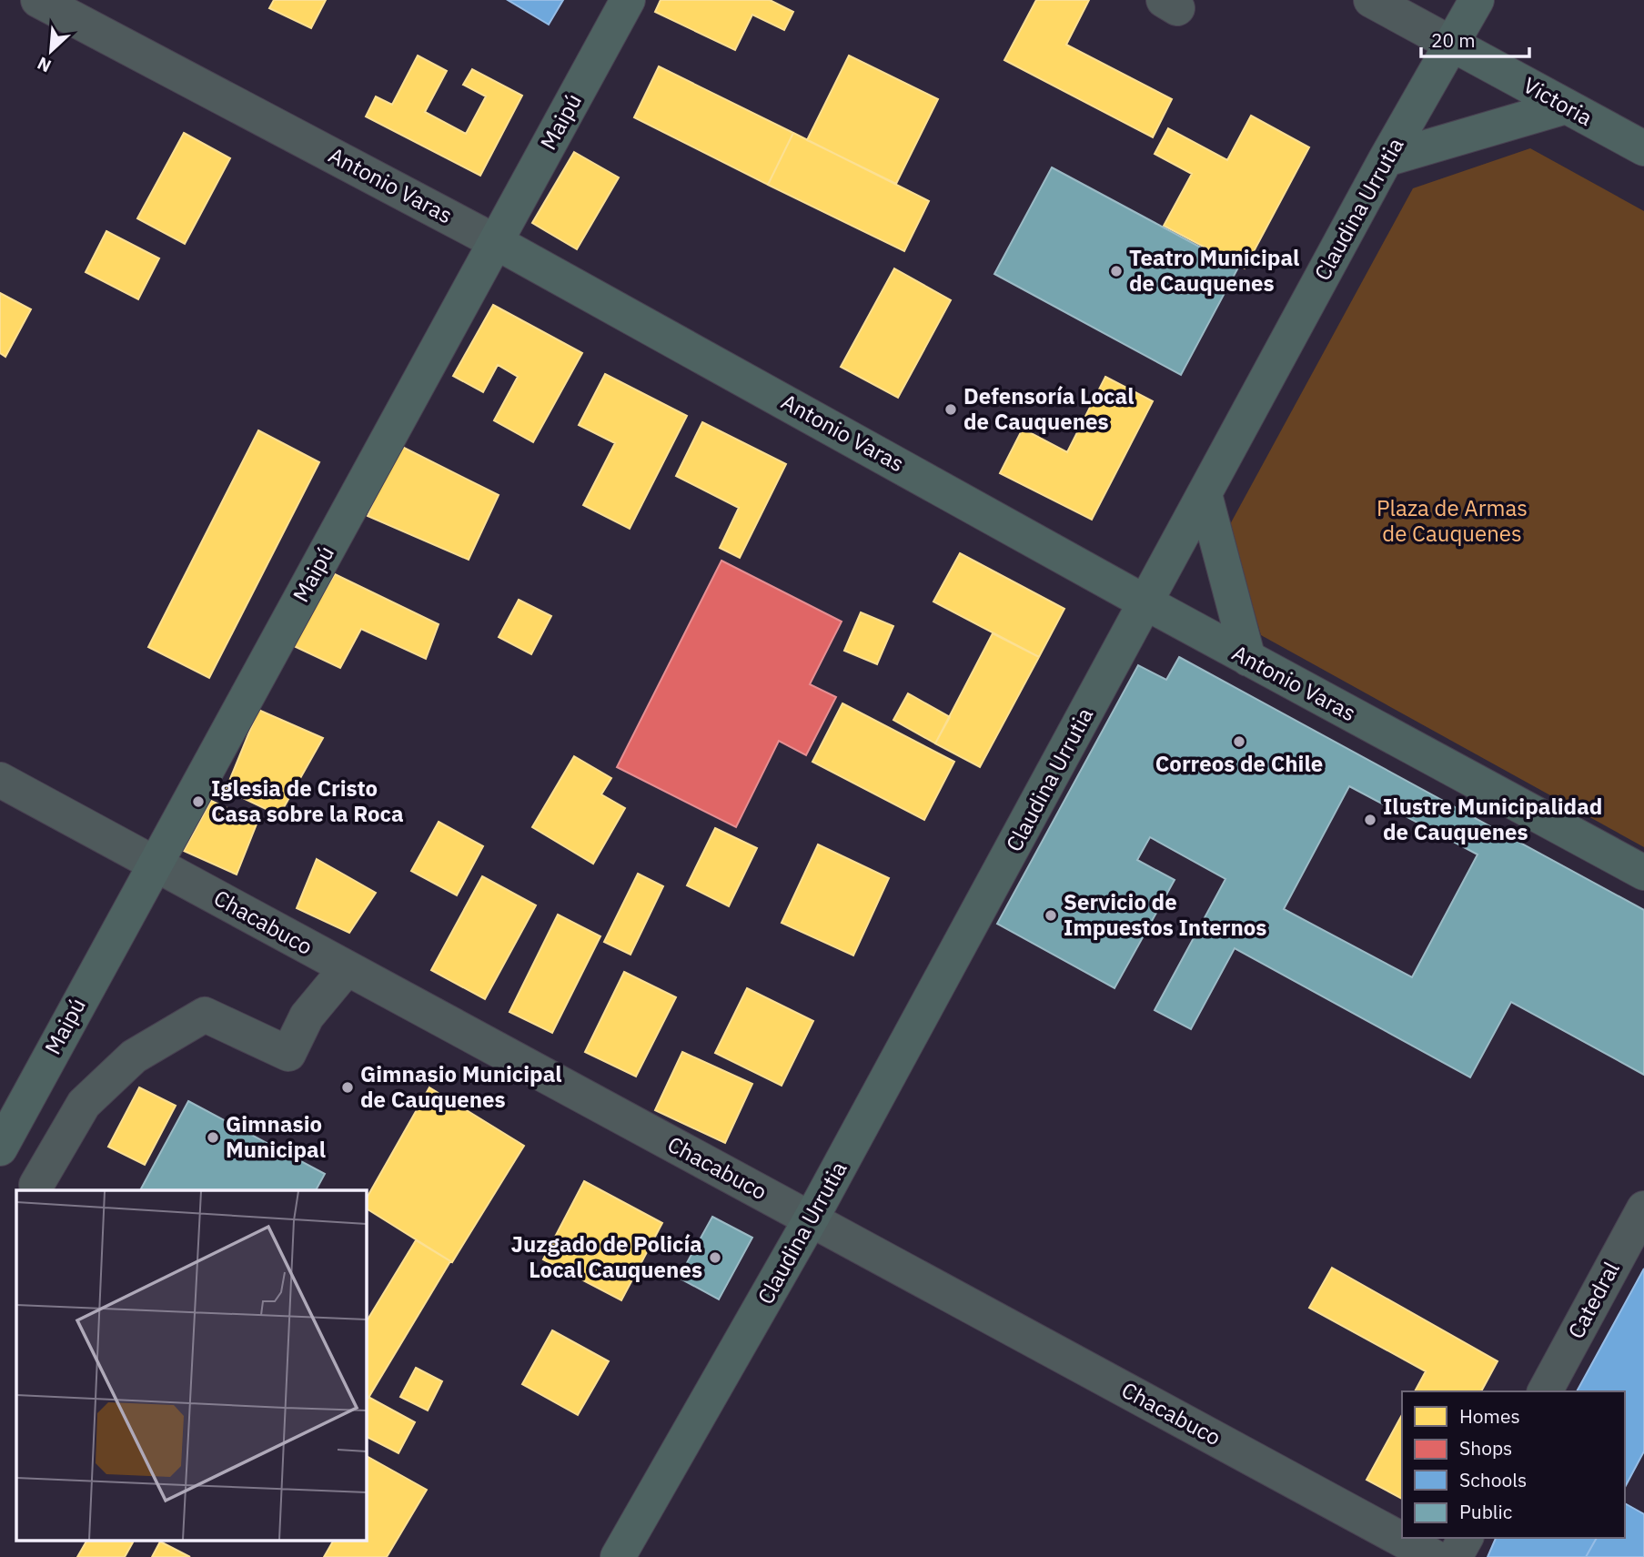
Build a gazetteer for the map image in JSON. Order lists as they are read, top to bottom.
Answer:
{
  "streets": {
    "main road": [
      "Victoria",
      "Maipú",
      "Antonio Varas",
      "Claudina Urrutia"
    ],
    "street": ["Chacabuco", "Catedral"]
  },
  "crossings": [
    ["Victoria", "Claudina Urrutia"],
    ["Maipú", "Antonio Varas"],
    ["Maipú", "Chacabuco"],
    ["Antonio Varas", "Claudina Urrutia"],
    ["Claudina Urrutia", "Chacabuco"]
  ],
  "parks": ["Plaza de Armas de Cauquenes"],
  "places": [
    "Teatro Municipal de Cauquenes",
    "Defensoría Local de Cauquenes",
    "Correos de Chile",
    "Iglesia de Cristo Casa sobre la Roca",
    "Ilustre Municipalidad de Cauquenes",
    "Servicio de Impuestos Internos",
    "Gimnasio Municipal de Cauquenes",
    "Gimnasio Municipal",
    "Juzgado de Policía Local Cauquenes"
  ],
  "legend": [
    "Homes",
    "Shops",
    "Schools",
    "Public"
  ],
  "scale_bar": "20 m",
  "north": "bottom left"
}
